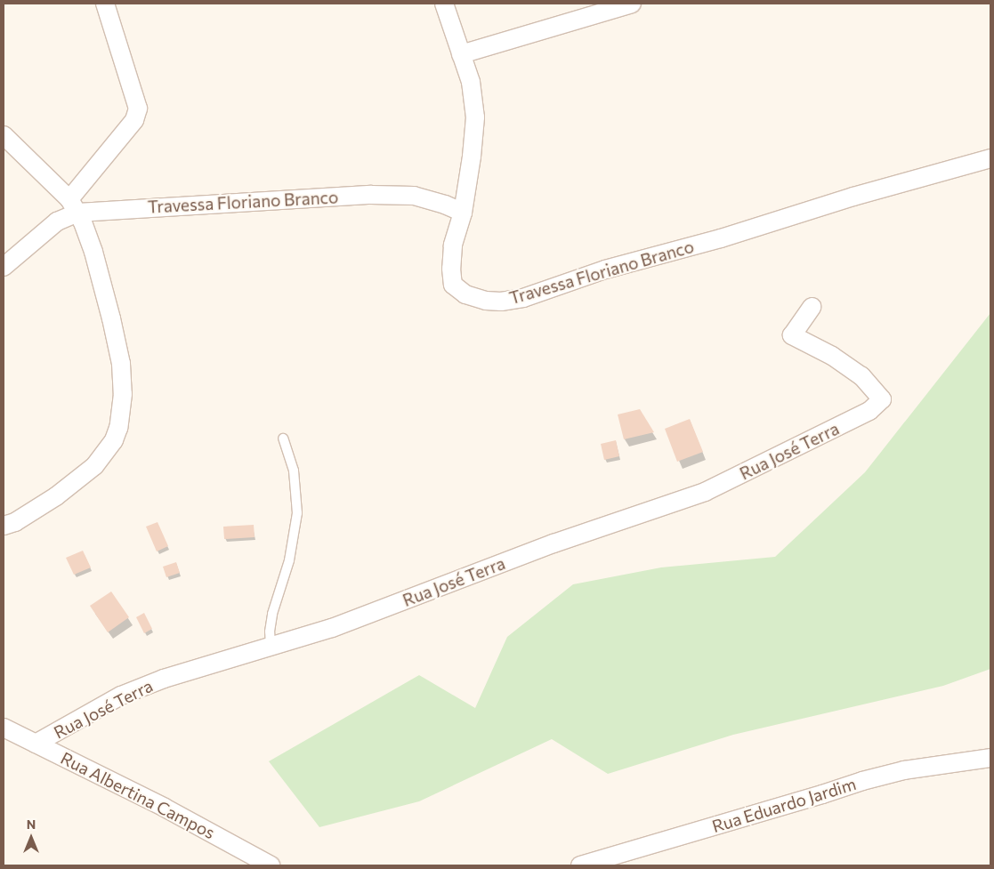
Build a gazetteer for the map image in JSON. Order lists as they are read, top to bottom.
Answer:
{
  "streets": {
    "street": [
      "Travessa Floriano Branco",
      "Rua José Terra",
      "Rua Albertina Campos",
      "Rua Eduardo Jardim"
    ]
  },
  "crossings": [
    ["Rua José Terra", "Rua Albertina Campos"]
  ],
  "north": "top"
}
